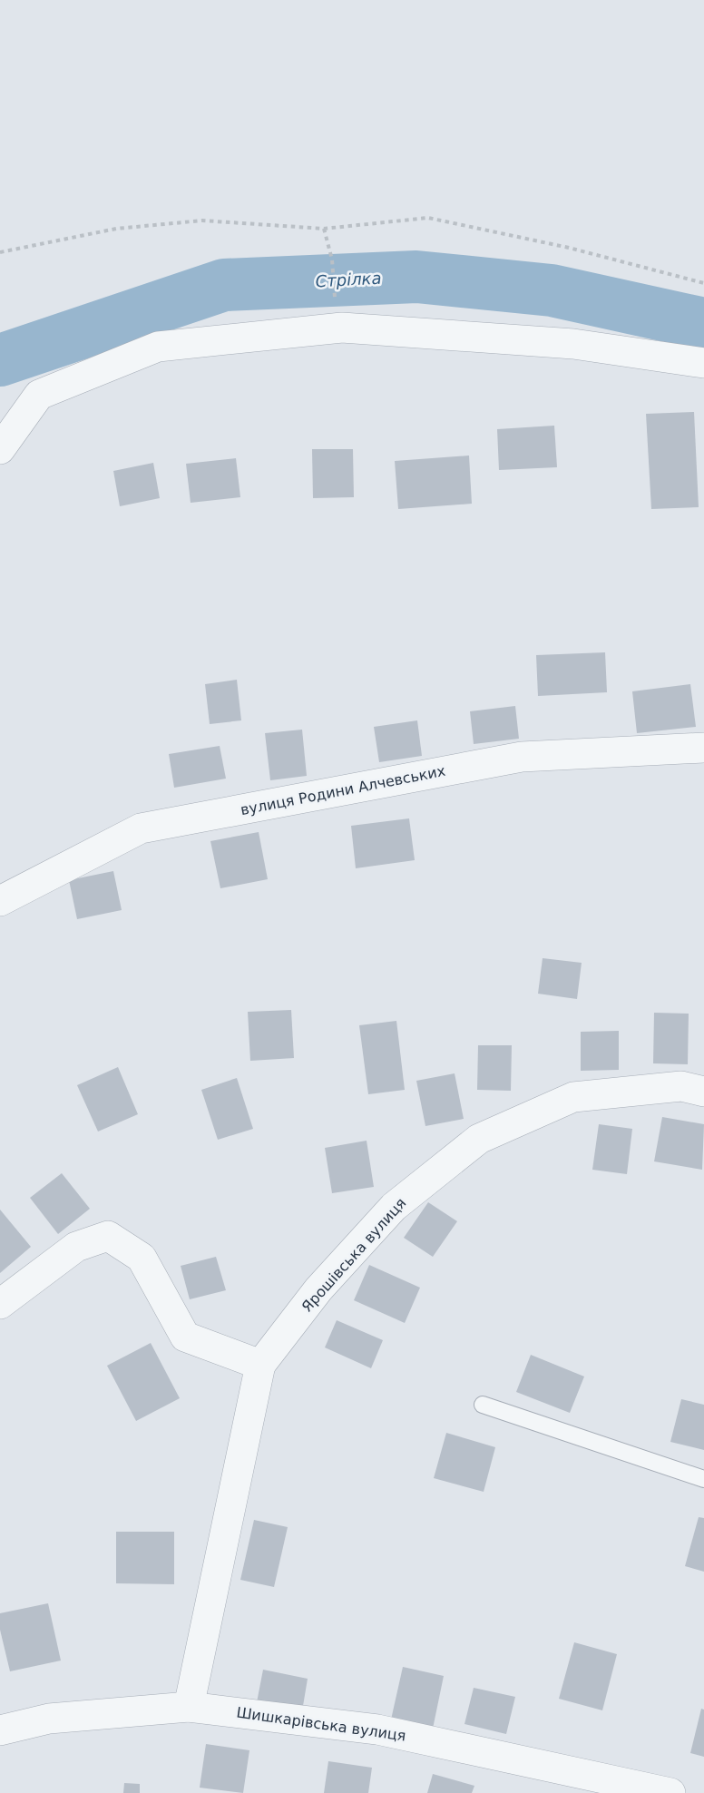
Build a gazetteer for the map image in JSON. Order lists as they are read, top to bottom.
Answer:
{
  "streets": {
    "street": ["вулиця Родини Алчевських", "Ярошівська вулиця", "Шишкарівська вулиця"]
  },
  "crossings": [
    ["Ярошівська вулиця", "Шишкарівська вулиця"]
  ],
  "water": ["Стрілка"]
}
